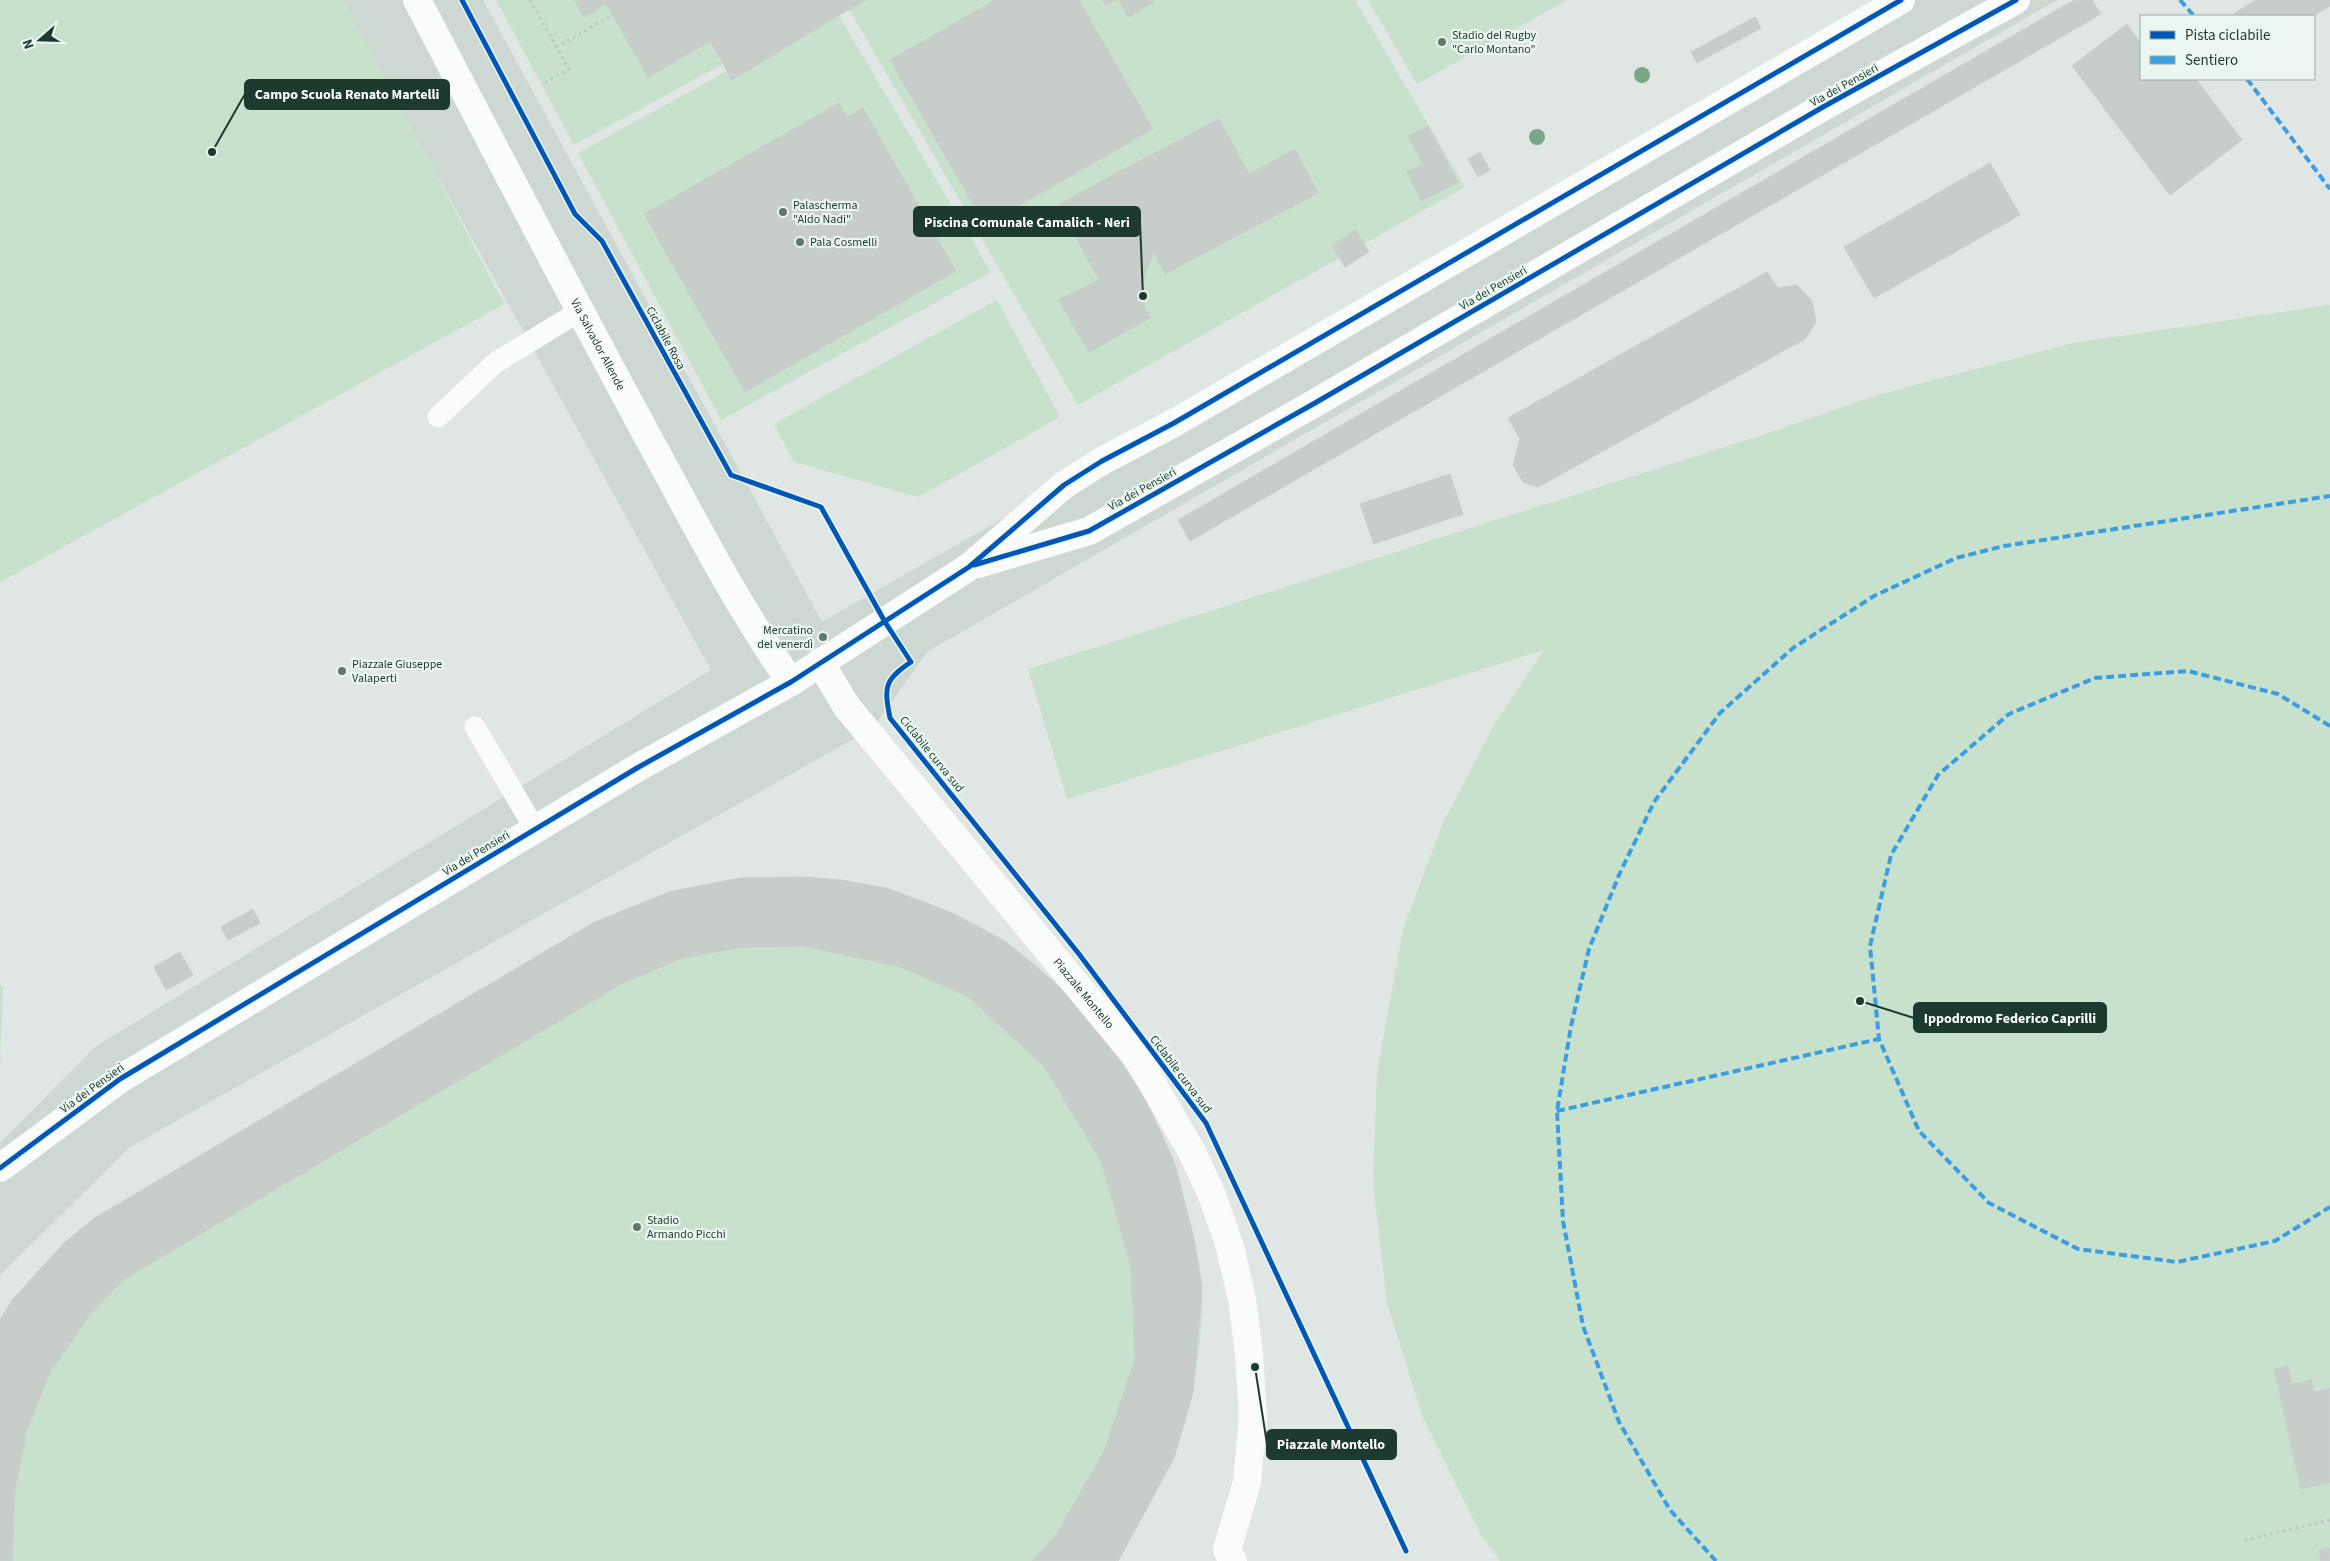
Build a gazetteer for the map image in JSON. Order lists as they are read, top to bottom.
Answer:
{
  "streets": {
    "street": ["Via dei Pensieri", "Via Salvador Allende", "Piazzale Montello"],
    "cycle path": ["Ciclabile Rosa"]
  },
  "crossings": [
    ["Via dei Pensieri", "Via Salvador Allende"],
    ["Via dei Pensieri", "Piazzale Montello"]
  ],
  "places": [
    "Stadio del Rugby \"Carlo Montano\"",
    "Campo Scuola Renato Martelli",
    "Palascherma \"Aldo Nadi\"",
    "Pala Cosmelli",
    "Piscina Comunale Camalich - Neri",
    "Mercatino del venerdì",
    "Piazzale Giuseppe Valaperti",
    "Ippodromo Federico Caprilli",
    "Stadio Armando Picchi",
    "Piazzale Montello"
  ],
  "legend": ["Pista ciclabile", "Sentiero"],
  "north": "left"
}
